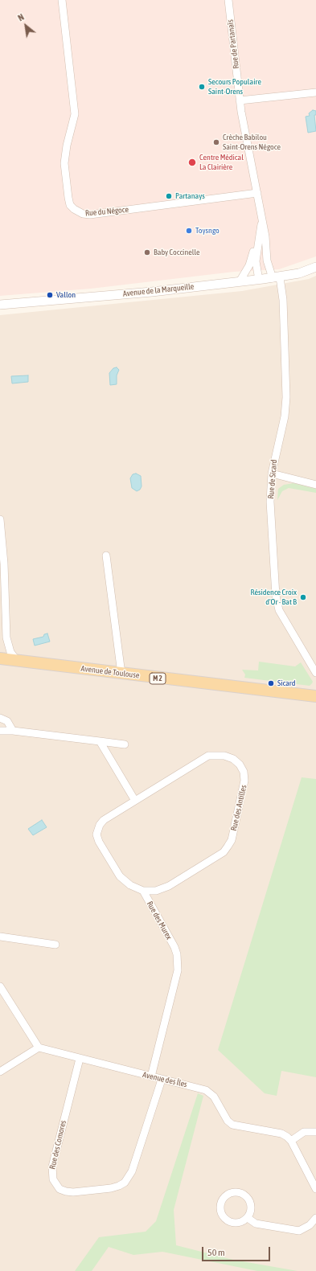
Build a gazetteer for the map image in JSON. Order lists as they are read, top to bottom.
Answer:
{
  "streets": {
    "main road": ["Avenue de Toulouse", "M 2"],
    "street": [
      "Rue de Partanaïs",
      "Rue du Négoce",
      "Avenue de la Marqueille",
      "Rue de Sicard",
      "Rue des Antilles",
      "Rue des Murex",
      "Avenue des Îles",
      "Rue des Comores"
    ]
  },
  "crossings": [
    ["Rue de Partanaïs", "Rue du Négoce"],
    ["Rue de Partanaïs", "Avenue de la Marqueille"],
    ["Rue de Partanaïs", "Rue de Sicard"],
    ["Avenue de la Marqueille", "Rue de Sicard"],
    ["Rue des Antilles", "Rue des Murex"],
    ["Rue des Murex", "Avenue des Îles"],
    ["Avenue des Îles", "Rue des Comores"]
  ],
  "places": [
    "Secours Populaire Saint-Orens",
    "Crèche Babilou Saint-Orens Négoce",
    "Centre Médical La Clairière",
    "Partanays",
    "Toysngo",
    "Baby Coccinelle",
    "Vallon",
    "Résidence Croix d'Or - Bat B",
    "Sicard"
  ],
  "scale_bar": "50 m",
  "north": "top left"
}
